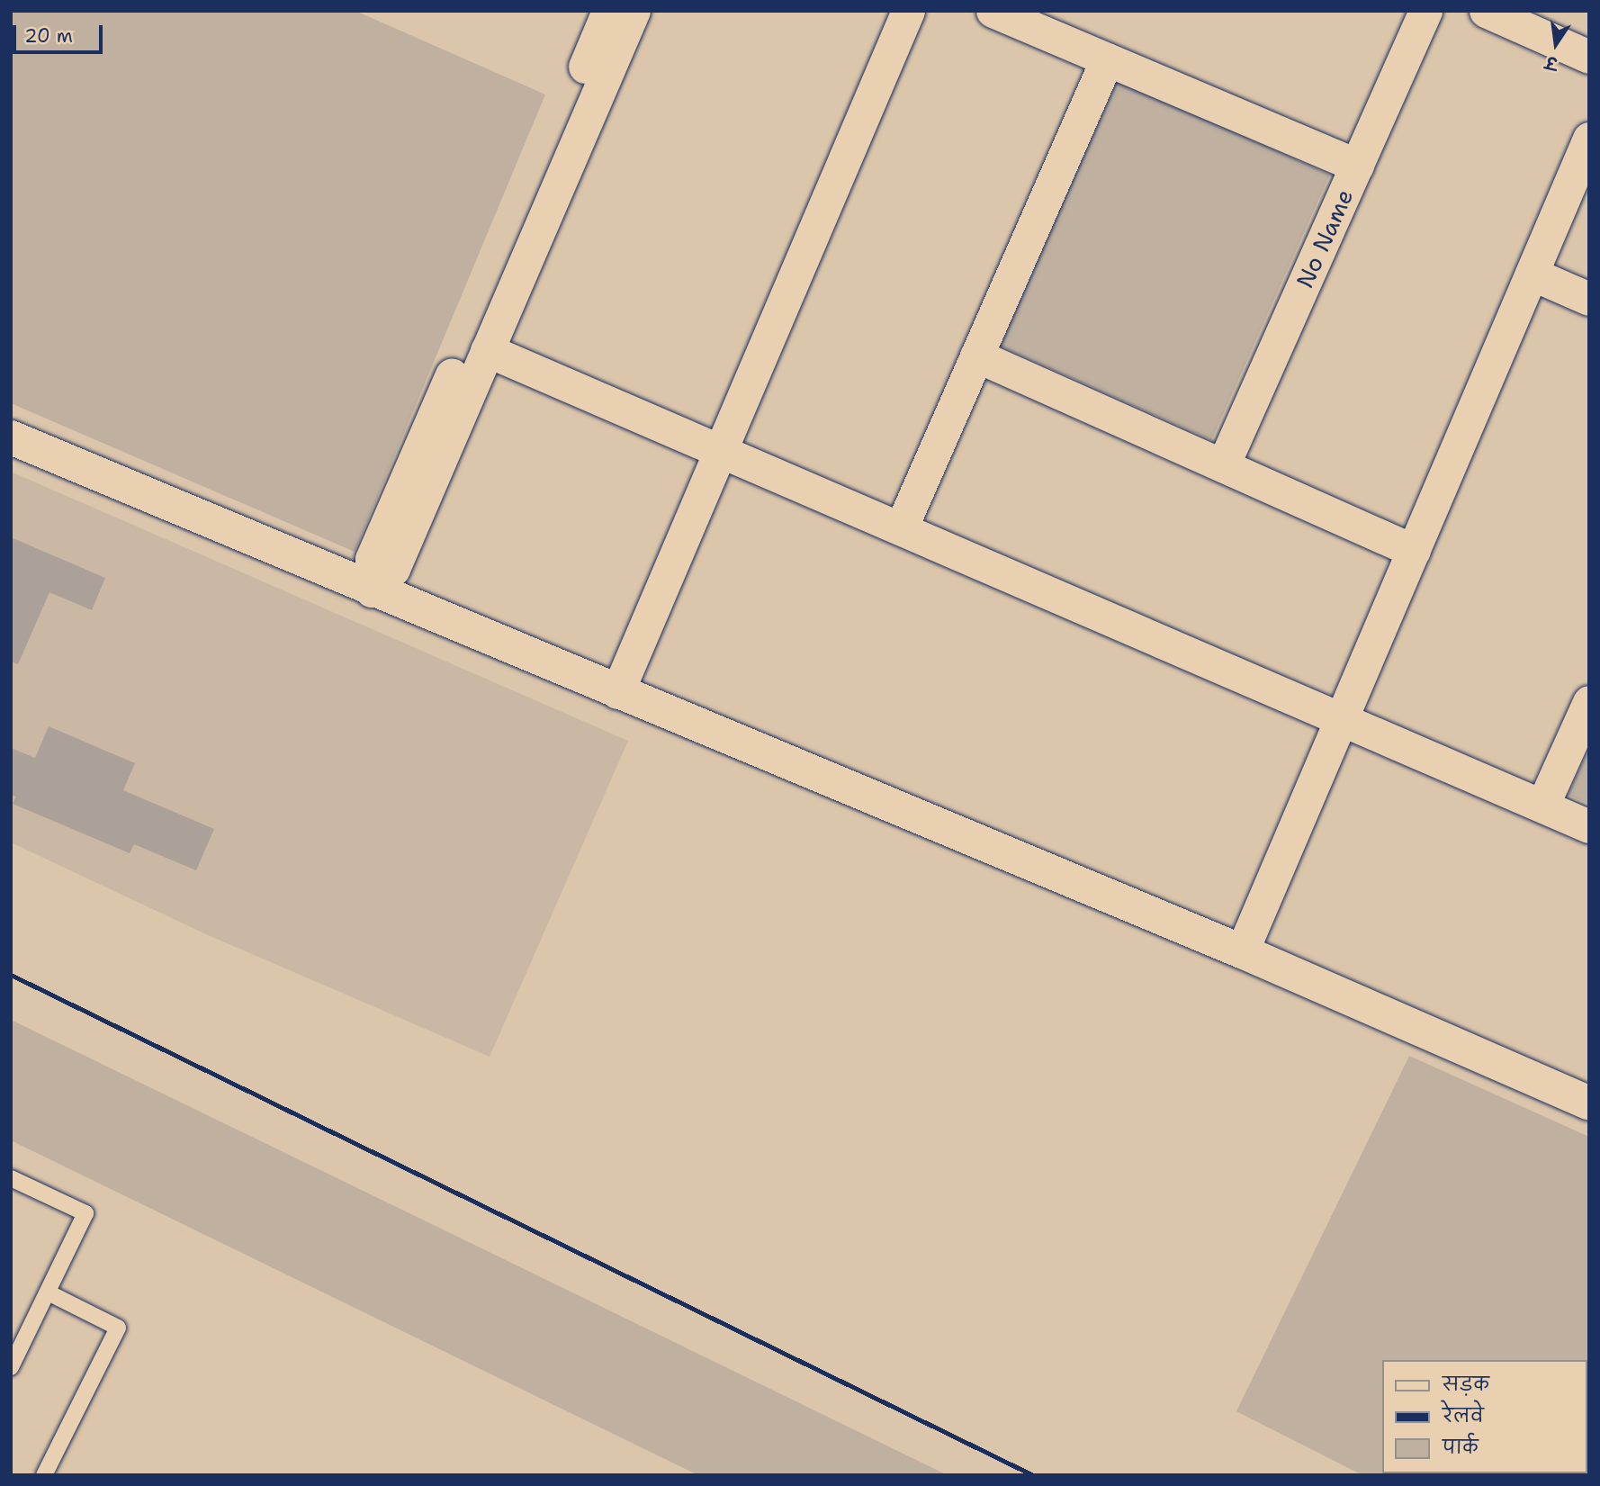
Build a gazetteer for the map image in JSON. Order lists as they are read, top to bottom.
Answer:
{
  "streets": {
    "street": ["No Name"]
  },
  "legend": ["सड़क", "रेलवे", "पार्क"],
  "scale_bar": "20 m",
  "north": "bottom"
}
